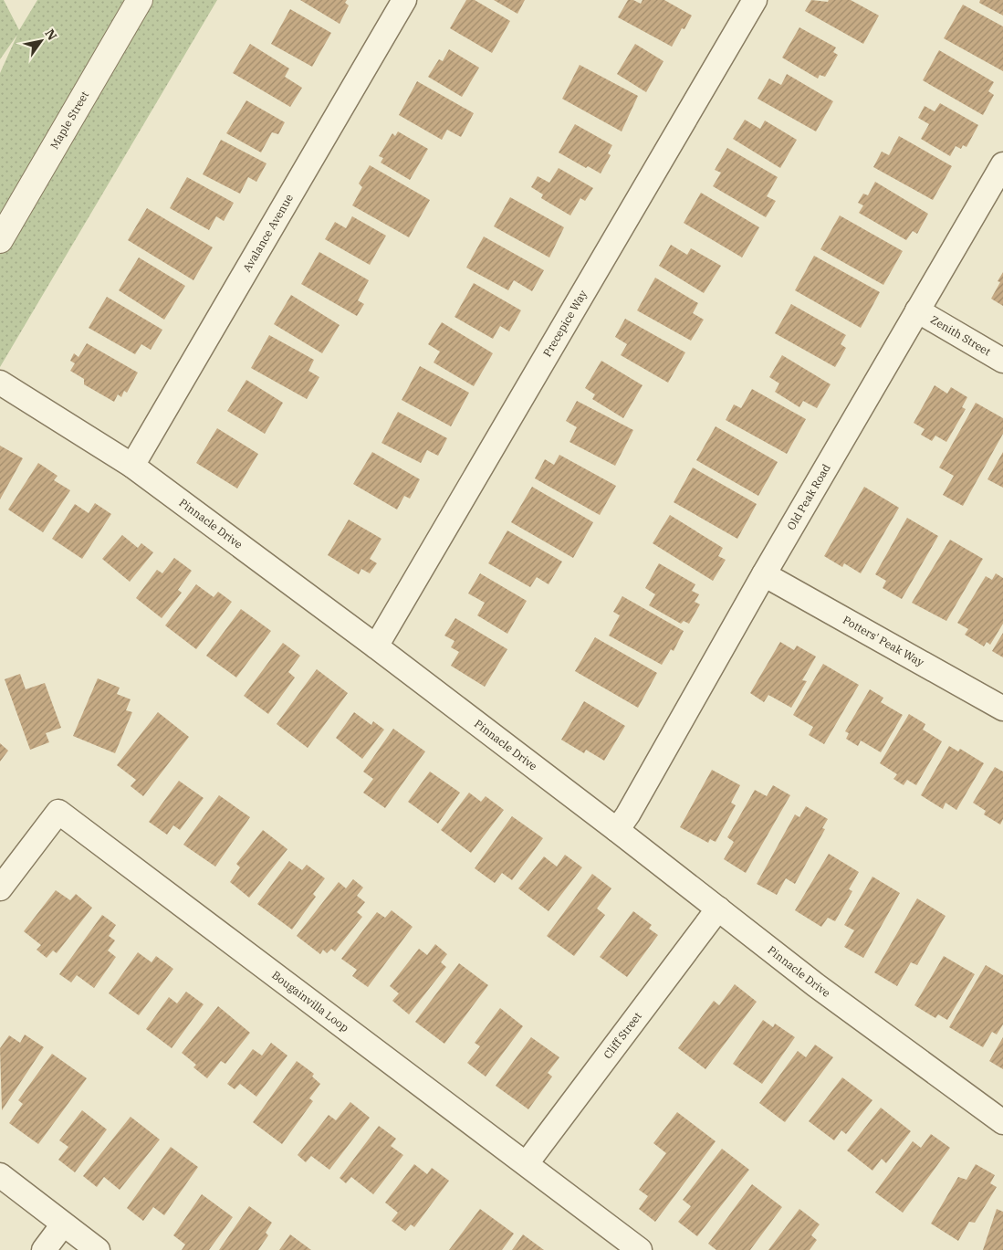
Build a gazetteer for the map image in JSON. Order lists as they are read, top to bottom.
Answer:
{
  "streets": {
    "street": [
      "Maple Street",
      "Avalance Avenue",
      "Precepice Way",
      "Zenith Street",
      "Old Peak Road",
      "Pinnacle Drive",
      "Potters' Peak Way",
      "Bougainvilla Loop",
      "Cliff Street"
    ]
  },
  "crossings": [
    ["Avalance Avenue", "Pinnacle Drive"],
    ["Precepice Way", "Pinnacle Drive"],
    ["Zenith Street", "Old Peak Road"],
    ["Old Peak Road", "Pinnacle Drive"],
    ["Old Peak Road", "Potters' Peak Way"],
    ["Pinnacle Drive", "Cliff Street"],
    ["Bougainvilla Loop", "Cliff Street"]
  ],
  "north": "top right"
}
